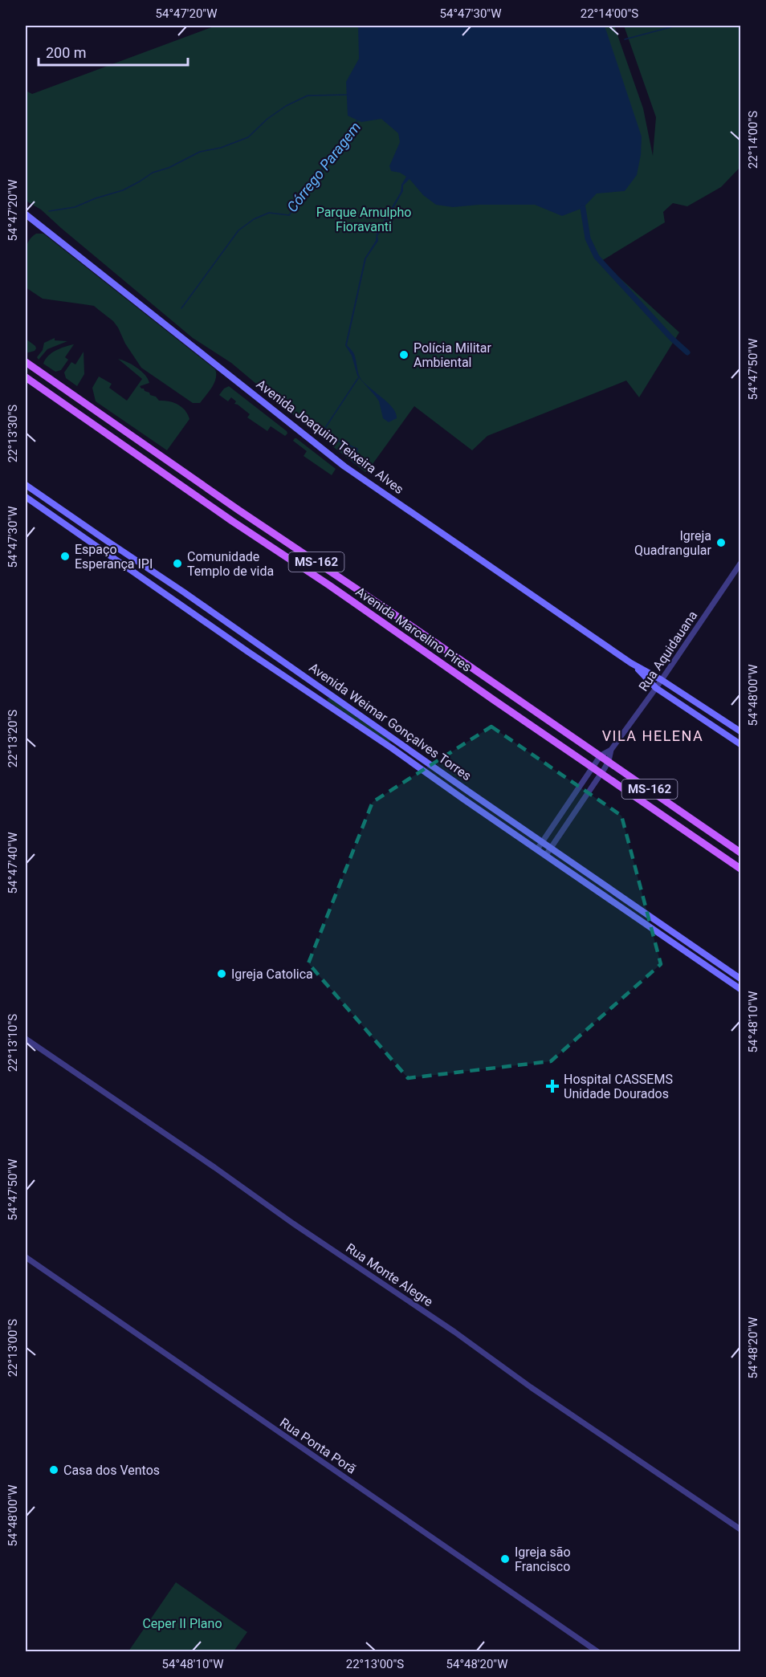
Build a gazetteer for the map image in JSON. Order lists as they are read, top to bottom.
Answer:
{
  "streets": {
    "main road": [
      "Avenida Joaquim Teixeira Alves",
      "MS-162",
      "Avenida Marcelino Pires",
      "Avenida Weimar Gonçalves Torres"
    ],
    "street": ["Rua Aquidauana", "Rua Monte Alegre", "Rua Ponta Porã"]
  },
  "crossings": [
    ["Avenida Joaquim Teixeira Alves", "Rua Aquidauana"],
    ["Avenida Marcelino Pires", "Rua Aquidauana"],
    ["Rua Aquidauana", "Avenida Weimar Gonçalves Torres"]
  ],
  "districts": ["VILA HELENA"],
  "water": ["Córrego Paragem"],
  "parks": ["Parque Arnulpho Fioravanti", "Ceper II Plano"],
  "places": {
    "other": [
      "Polícia Militar Ambiental",
      "Igreja Quadrangular",
      "Espaço Esperança IPI",
      "Comunidade Templo de vida",
      "Igreja Catolica",
      "Casa dos Ventos",
      "Igreja são Francisco"
    ],
    "health": ["Hospital CASSEMS Unidade Dourados"]
  },
  "scale_bar": "200 m",
  "coordinates": [
    "54°47'20\"W",
    "54°47'30\"W",
    "22°14'00\"S",
    "54°47'50\"W",
    "22°13'30\"S",
    "54°48'00\"W",
    "22°13'20\"S",
    "54°47'40\"W",
    "54°48'10\"W",
    "22°13'10\"S",
    "22°13'00\"S",
    "54°48'20\"W"
  ]
}
